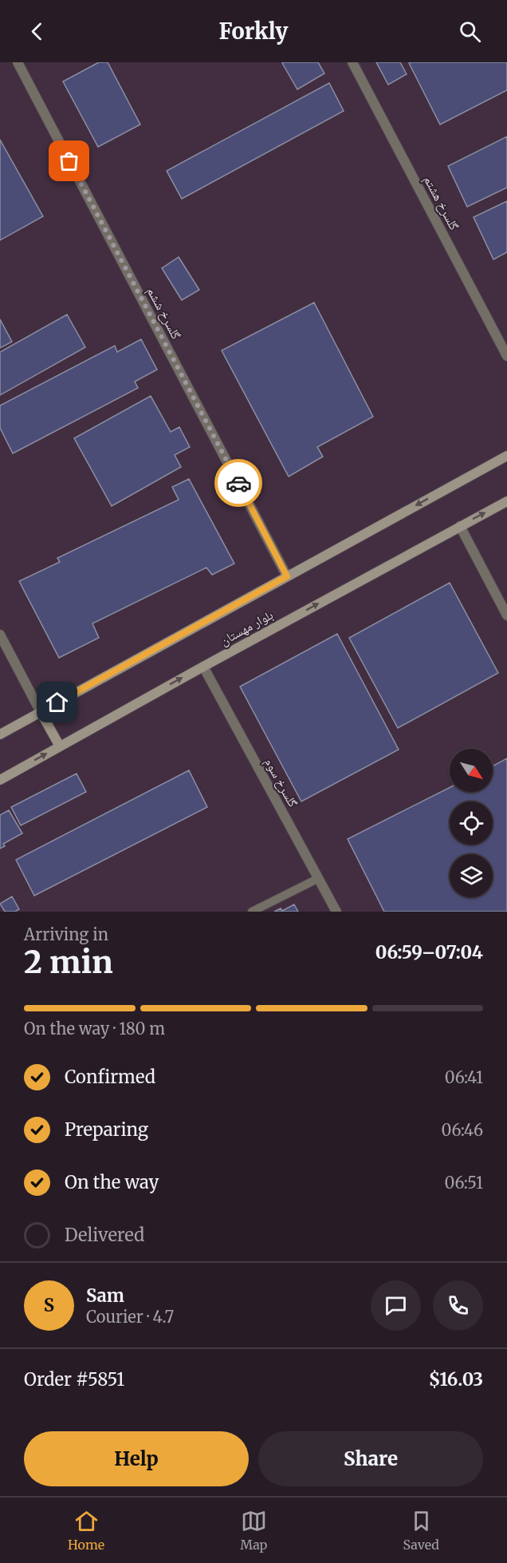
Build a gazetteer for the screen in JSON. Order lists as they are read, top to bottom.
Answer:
{
  "streets": {
    "street": [
      "گلسرخ هشتم",
      "گلسرخ ششم",
      "بلوار مهستان",
      "گلسرخ سوم"
    ]
  },
  "crossings": [
    ["گلسرخ ششم", "بلوار مهستان"],
    ["بلوار مهستان", "گلسرخ سوم"]
  ],
  "north": "bottom right",
  "page": {
    "header": "Forkly",
    "heading": ["2 min", "Arriving in", "06:59–07:04"],
    "panel": [
      "Sam",
      "Courier · 4.7",
      "Order #5851",
      "$16.03"
    ],
    "bar": "On the way · 180 m",
    "list": [
      ["Confirmed", "06:41"],
      ["Preparing", "06:46"],
      ["On the way", "06:51"],
      "Delivered"
    ],
    "round": "S",
    "buttons": ["Help", "Share"],
    "tabs": ["Home", "Map", "Saved"]
  }
}
